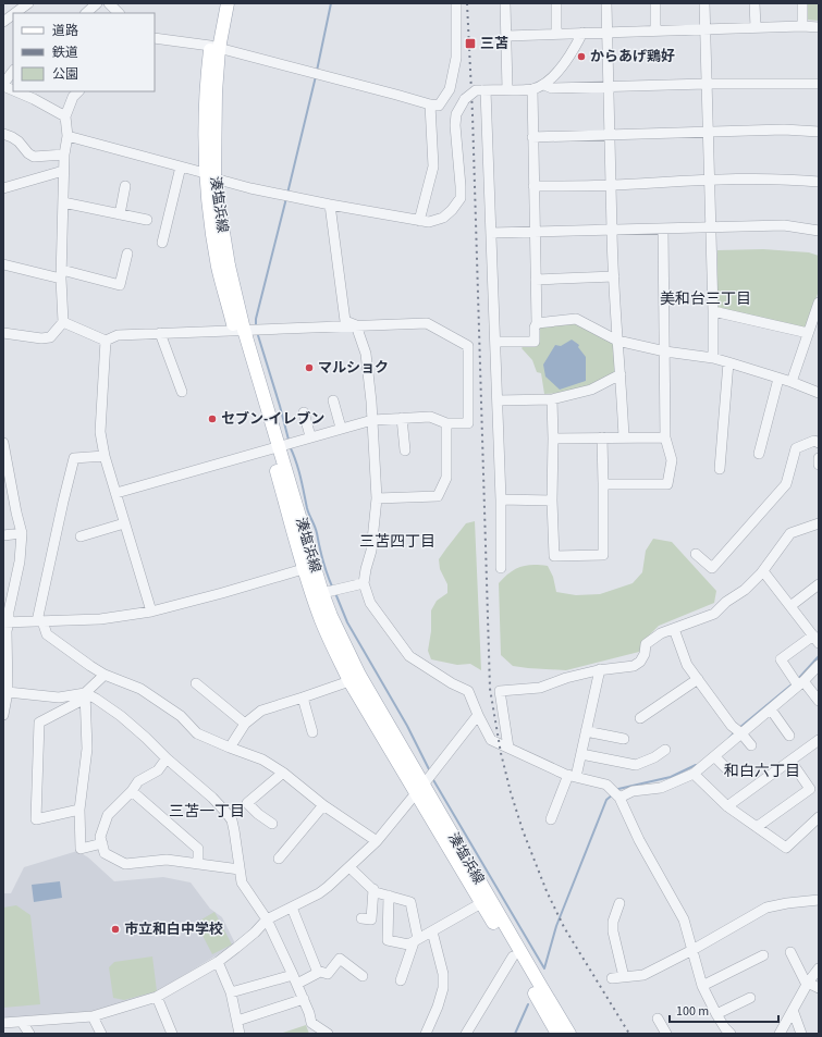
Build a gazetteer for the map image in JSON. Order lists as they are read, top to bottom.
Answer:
{
  "streets": {
    "main road": ["湊塩浜線"]
  },
  "districts": [
    "美和台三丁目",
    "三苫四丁目",
    "和白六丁目",
    "三苫一丁目"
  ],
  "places": {
    "transit": ["三苫"],
    "other": [
      "からあげ鶏好",
      "マルショク",
      "セブン-イレブン",
      "市立和白中学校"
    ]
  },
  "legend": ["道路", "鉄道", "公園"],
  "scale_bar": "100 m"
}
